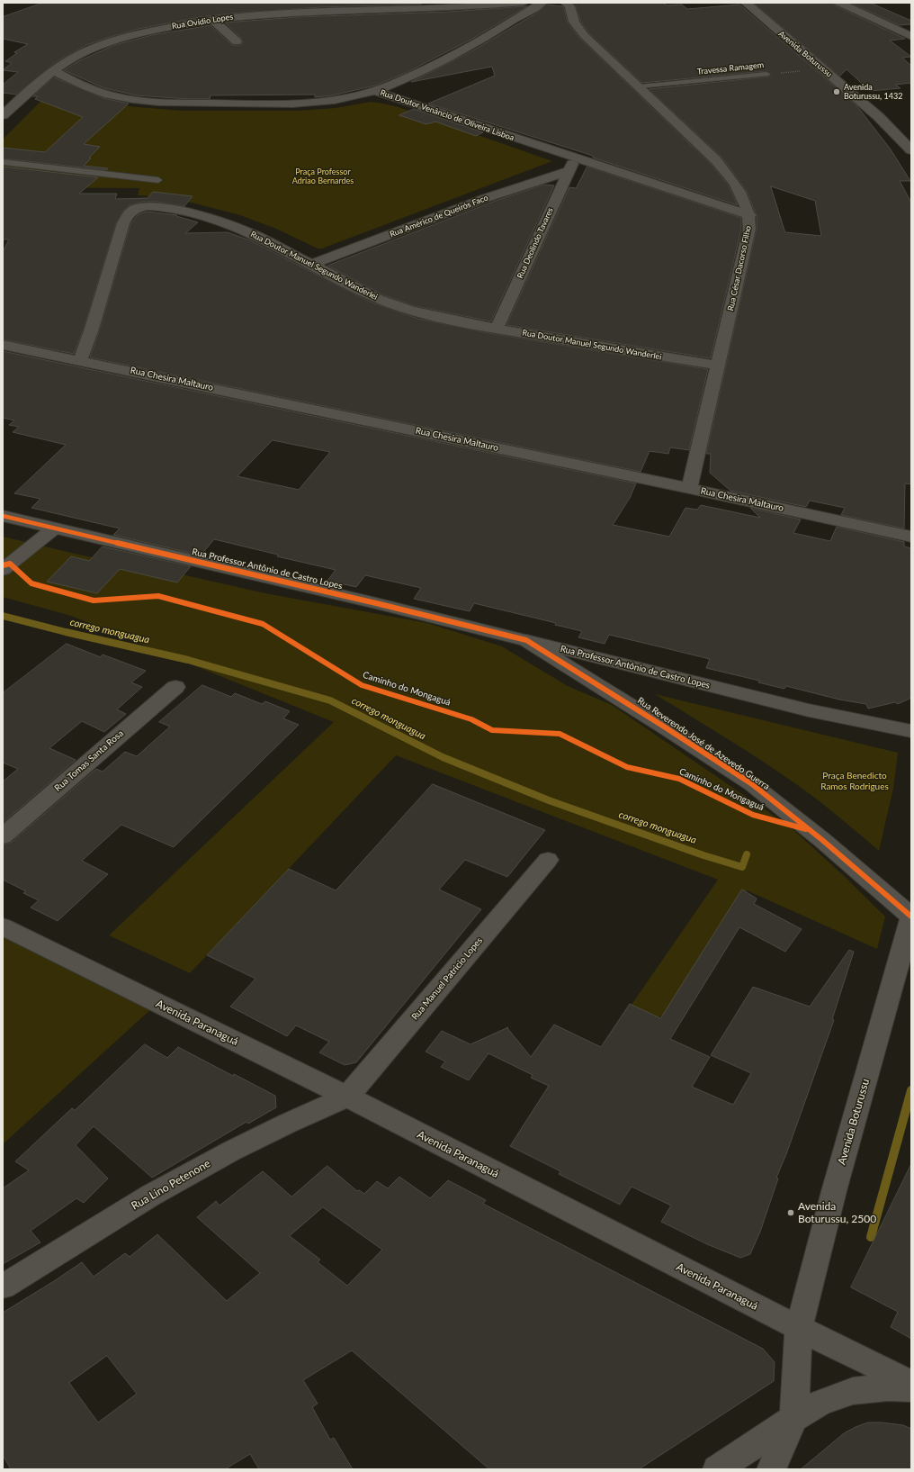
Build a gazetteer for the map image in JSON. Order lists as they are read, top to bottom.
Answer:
{
  "streets": {
    "street": [
      "Rua Ovídio Lopes",
      "Avenida Boturussu",
      "Rua Doutor Venâncio de Oliveira Lisboa",
      "Rua Américo de Queirós Faco",
      "Rua Deolindo Tavares",
      "Rua Doutor Manuel Segundo Wanderlei",
      "Rua César Dacorso Filho",
      "Rua Chesira Maltauro",
      "Rua Professor Antônio de Castro Lopes",
      "Rua Reverendo José de Azevedo Guerra",
      "Rua Tomas Santa Rosa",
      "Rua Manuel Patricio Lopes",
      "Avenida Paranaguá",
      "Rua Lino Petenone"
    ],
    "lane": ["Travessa Ramagem"],
    "cycle path": ["Caminho do Mongaguá"]
  },
  "crossings": [
    ["Rua Ovídio Lopes", "Rua Doutor Venâncio de Oliveira Lisboa"],
    ["Avenida Boturussu", "Travessa Ramagem"],
    ["Avenida Boturussu", "Rua Reverendo José de Azevedo Guerra"],
    ["Avenida Boturussu", "Avenida Paranaguá"],
    ["Travessa Ramagem", "Rua César Dacorso Filho"],
    ["Rua Doutor Venâncio de Oliveira Lisboa", "Rua Deolindo Tavares"],
    ["Rua Doutor Venâncio de Oliveira Lisboa", "Rua César Dacorso Filho"],
    ["Rua Américo de Queirós Faco", "Rua Deolindo Tavares"],
    ["Rua Américo de Queirós Faco", "Rua Doutor Manuel Segundo Wanderlei"],
    ["Rua Deolindo Tavares", "Rua Doutor Manuel Segundo Wanderlei"],
    ["Rua Doutor Manuel Segundo Wanderlei", "Rua César Dacorso Filho"],
    ["Rua Doutor Manuel Segundo Wanderlei", "Rua Chesira Maltauro"],
    ["Rua César Dacorso Filho", "Rua Chesira Maltauro"],
    ["Rua Professor Antônio de Castro Lopes", "Rua Reverendo José de Azevedo Guerra"],
    ["Rua Manuel Patricio Lopes", "Avenida Paranaguá"],
    ["Rua Manuel Patricio Lopes", "Rua Lino Petenone"],
    ["Avenida Paranaguá", "Rua Lino Petenone"]
  ],
  "water": ["corrego monguagua"],
  "parks": ["Praça Professor Adriao Bernardes", "Praça Benedicto Ramos Rodrigues"],
  "places": ["Avenida Boturussu, 1432", "Avenida Boturussu, 2500"]
}
